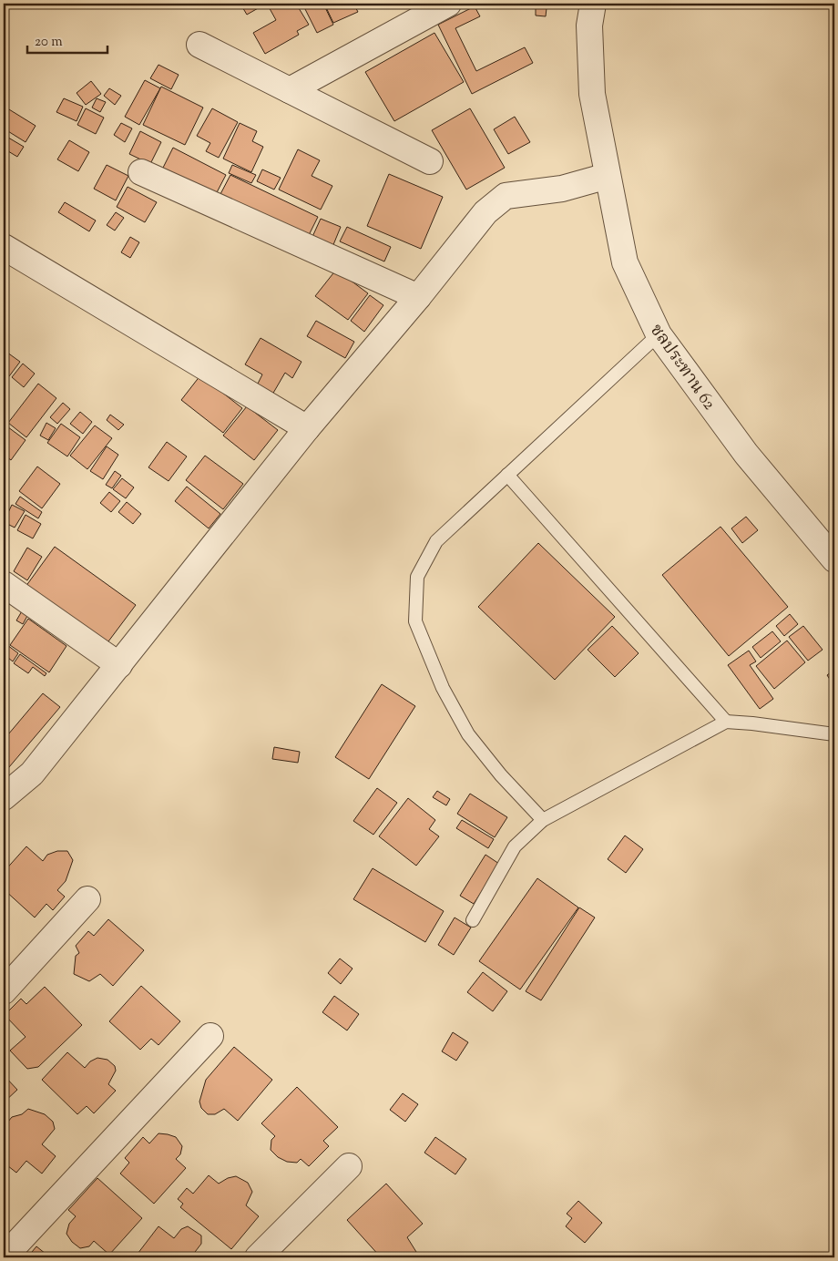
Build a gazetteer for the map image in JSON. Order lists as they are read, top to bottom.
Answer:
{
  "streets": {
    "street": ["ชลประทาน 62"]
  },
  "scale_bar": "20 m"
}
